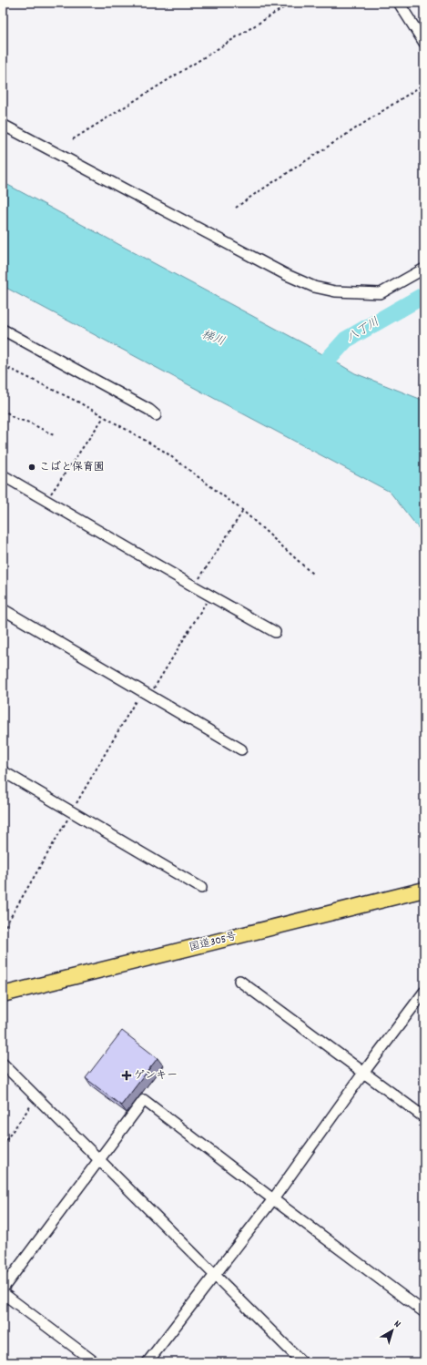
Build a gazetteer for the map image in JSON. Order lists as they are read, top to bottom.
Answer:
{
  "streets": {
    "highway": ["国道305号"]
  },
  "water": ["八丁川", "梯川"],
  "places": {
    "other": ["こばと保育園"],
    "health": ["ゲンキー"]
  },
  "north": "top right"
}
